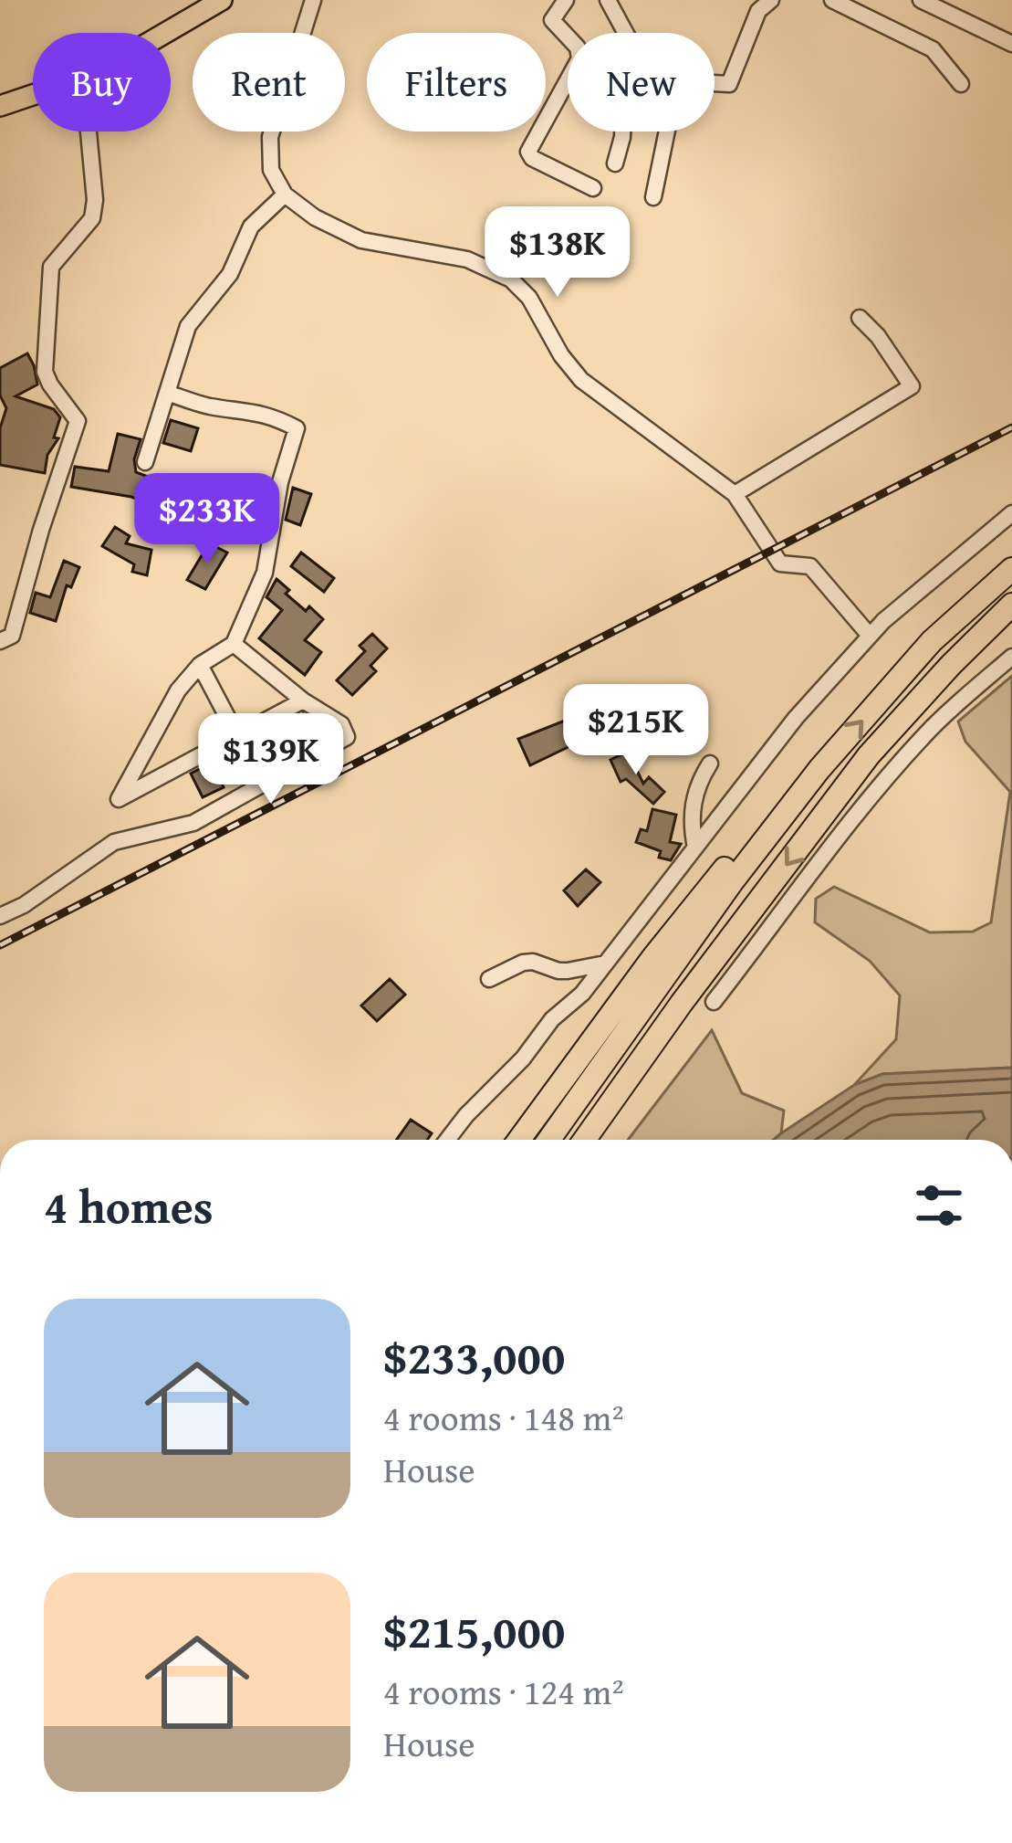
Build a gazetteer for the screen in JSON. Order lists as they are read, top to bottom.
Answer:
{
  "page": {
    "chip": [
      "Buy",
      "Rent",
      "Filters",
      "New"
    ],
    "price": [
      "$138K",
      "$233K",
      "$215K",
      "$139K"
    ],
    "heading": "4 homes",
    "list": [
      {
        "name": "$233,000",
        "note": "4 rooms · 148 m² · House"
      },
      {
        "name": "$215,000",
        "note": "4 rooms · 124 m² · House"
      }
    ]
  }
}
